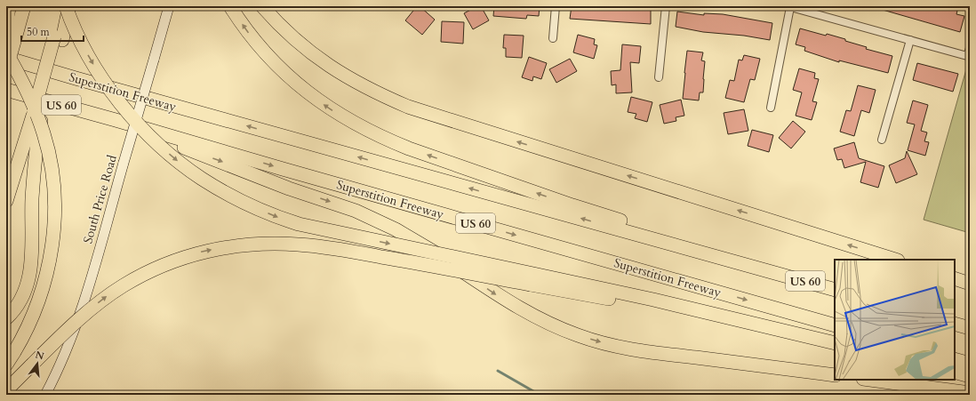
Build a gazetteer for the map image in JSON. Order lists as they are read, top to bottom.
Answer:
{
  "streets": {
    "highway": ["Superstition Freeway", "US 60"],
    "main road": ["South Price Road"]
  },
  "scale_bar": "50 m",
  "north": "top"
}
